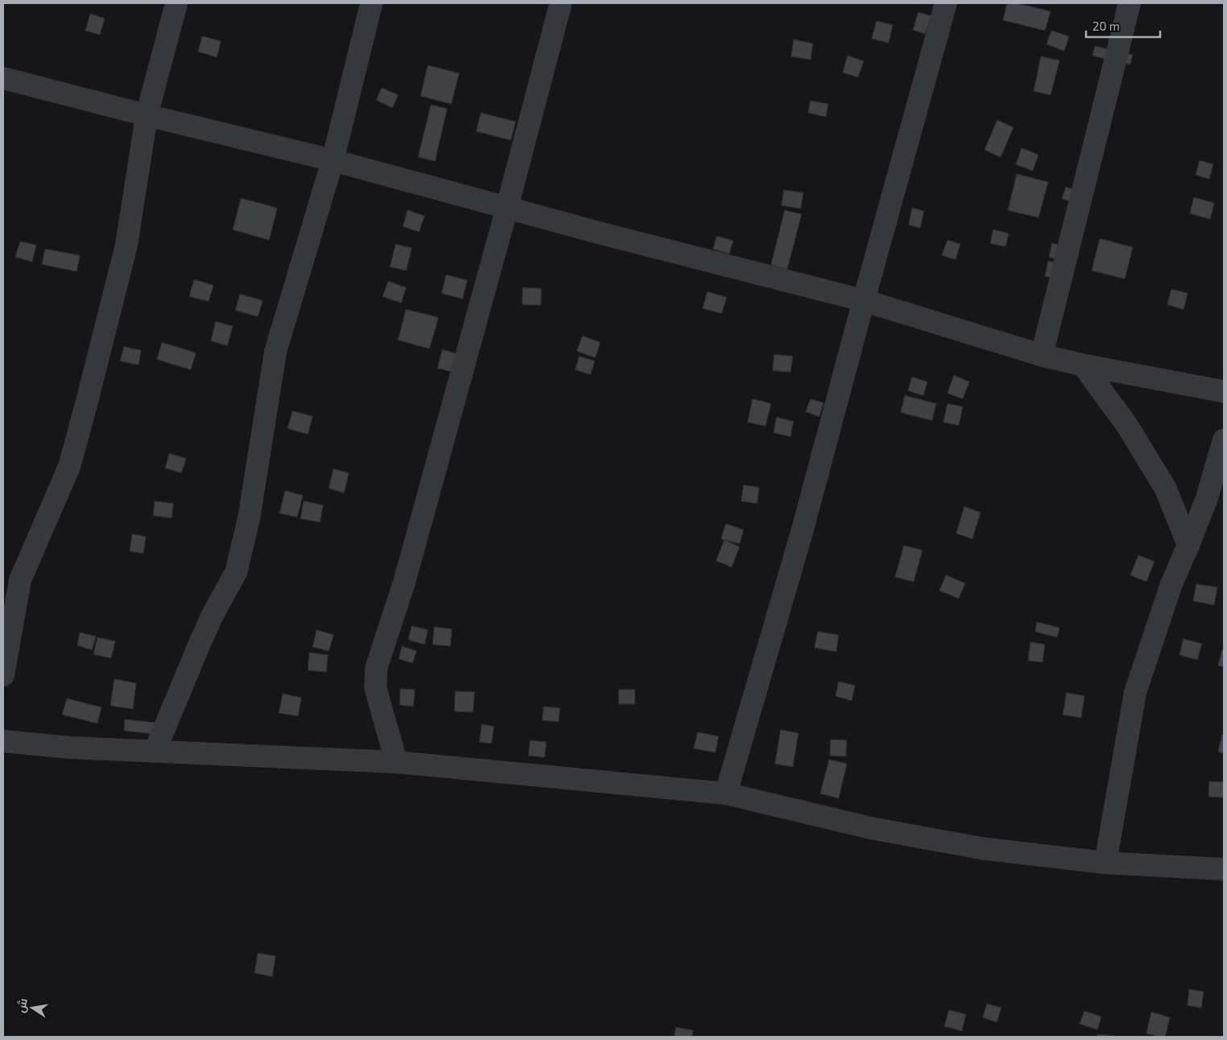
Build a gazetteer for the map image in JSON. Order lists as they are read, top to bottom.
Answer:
{
  "scale_bar": "20 m",
  "north": "left"
}
